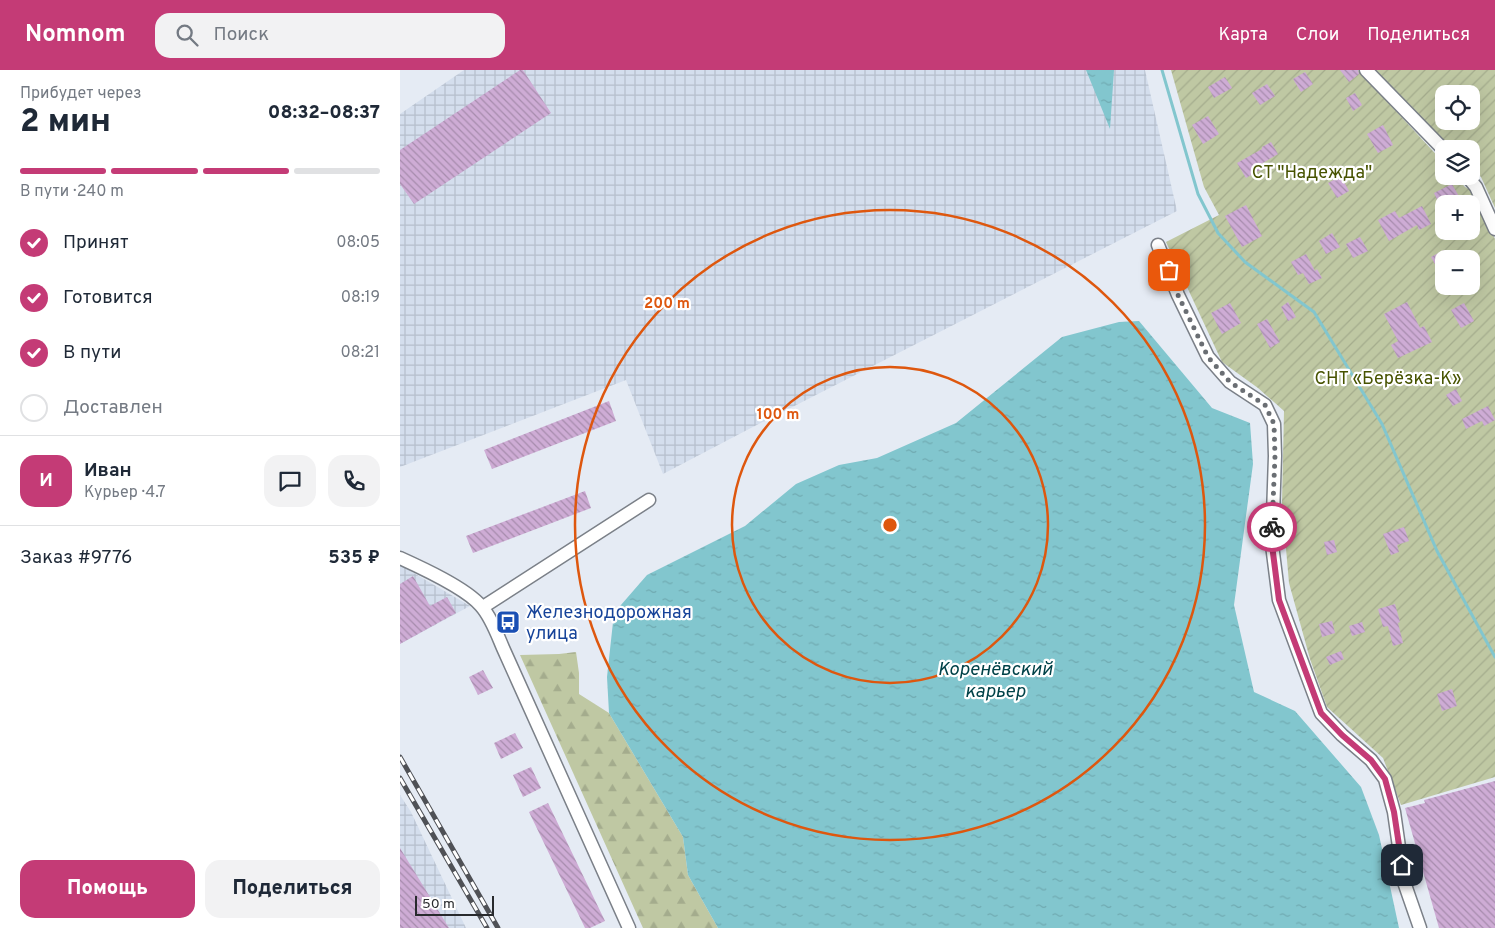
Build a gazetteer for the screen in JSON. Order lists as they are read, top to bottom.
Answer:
{
  "water": ["Коренёвский карьер"],
  "parks": ["СТ \"Надежда\"", "СНТ «Берёзка-К»"],
  "places": {
    "bus stop": ["Железнодорожная улица"]
  },
  "scale_bar": "50 m",
  "page": {
    "header": "Nomnom",
    "search": "Поиск",
    "nav": ["Карта", "Слои", "Поделиться"],
    "heading": ["2 мин", "Прибудет через", "08:32–08:37"],
    "panel": [
      "Иван",
      "Курьер · 4.7",
      "Заказ #9776",
      "535 ₽"
    ],
    "map_buttons": ["+", "−"],
    "bar": "В пути · 240 m",
    "list": [
      ["Принят", "08:05"],
      ["Готовится", "08:19"],
      ["В пути", "08:21"],
      "Доставлен"
    ],
    "round": "И",
    "buttons": ["Помощь", "Поделиться"],
    "scale": "50 m"
  },
  "rings": ["200 m", "100 m"]
}
